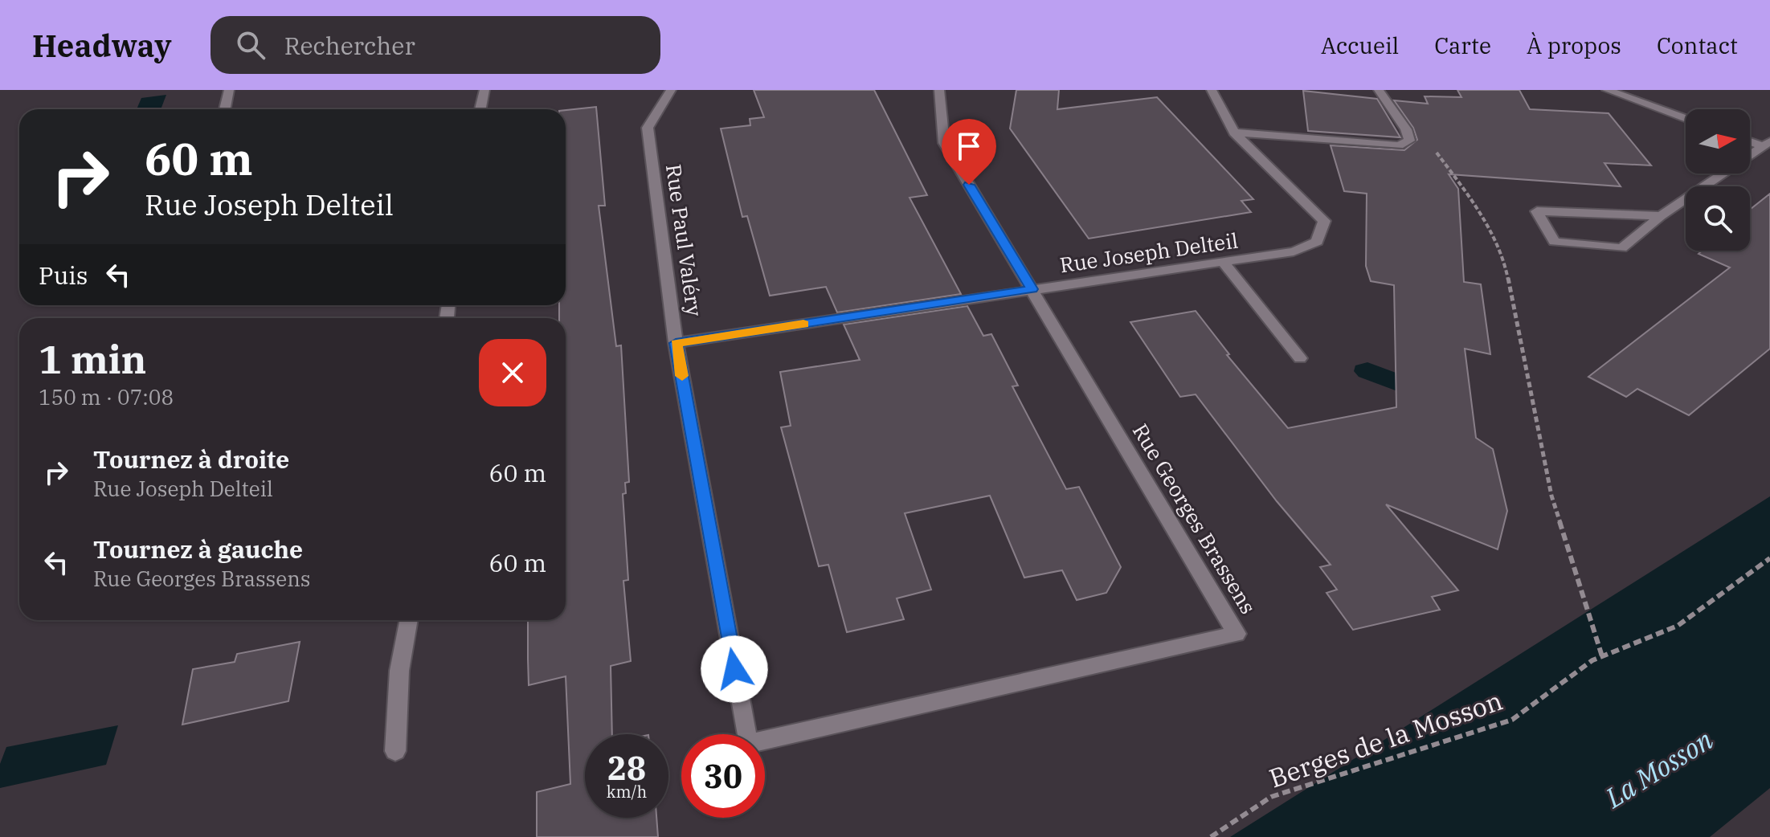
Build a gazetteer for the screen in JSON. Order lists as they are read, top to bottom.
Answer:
{
  "streets": {
    "street": ["Rue Paul Valéry", "Rue Joseph Delteil", "Rue Georges Brassens"],
    "path": ["Berges de la Mosson"]
  },
  "crossings": [
    ["Rue Paul Valéry", "Rue Joseph Delteil"],
    ["Rue Joseph Delteil", "Rue Georges Brassens"]
  ],
  "water": ["La Mosson"],
  "north": "right",
  "page": {
    "header": "Headway",
    "search": "Rechercher",
    "nav": [
      "Accueil",
      "Carte",
      "À propos",
      "Contact"
    ],
    "turn": ["60 m", "Rue Joseph Delteil"],
    "then": "Puis",
    "heading": ["1 min", "150 m · 07:08"],
    "list": [
      {
        "name": "Tournez à droite",
        "note": "Rue Joseph Delteil",
        "value": "60 m"
      },
      {
        "name": "Tournez à gauche",
        "note": "Rue Georges Brassens",
        "value": "60 m"
      }
    ],
    "speed": "28 km/h",
    "limit": "30"
  }
}
